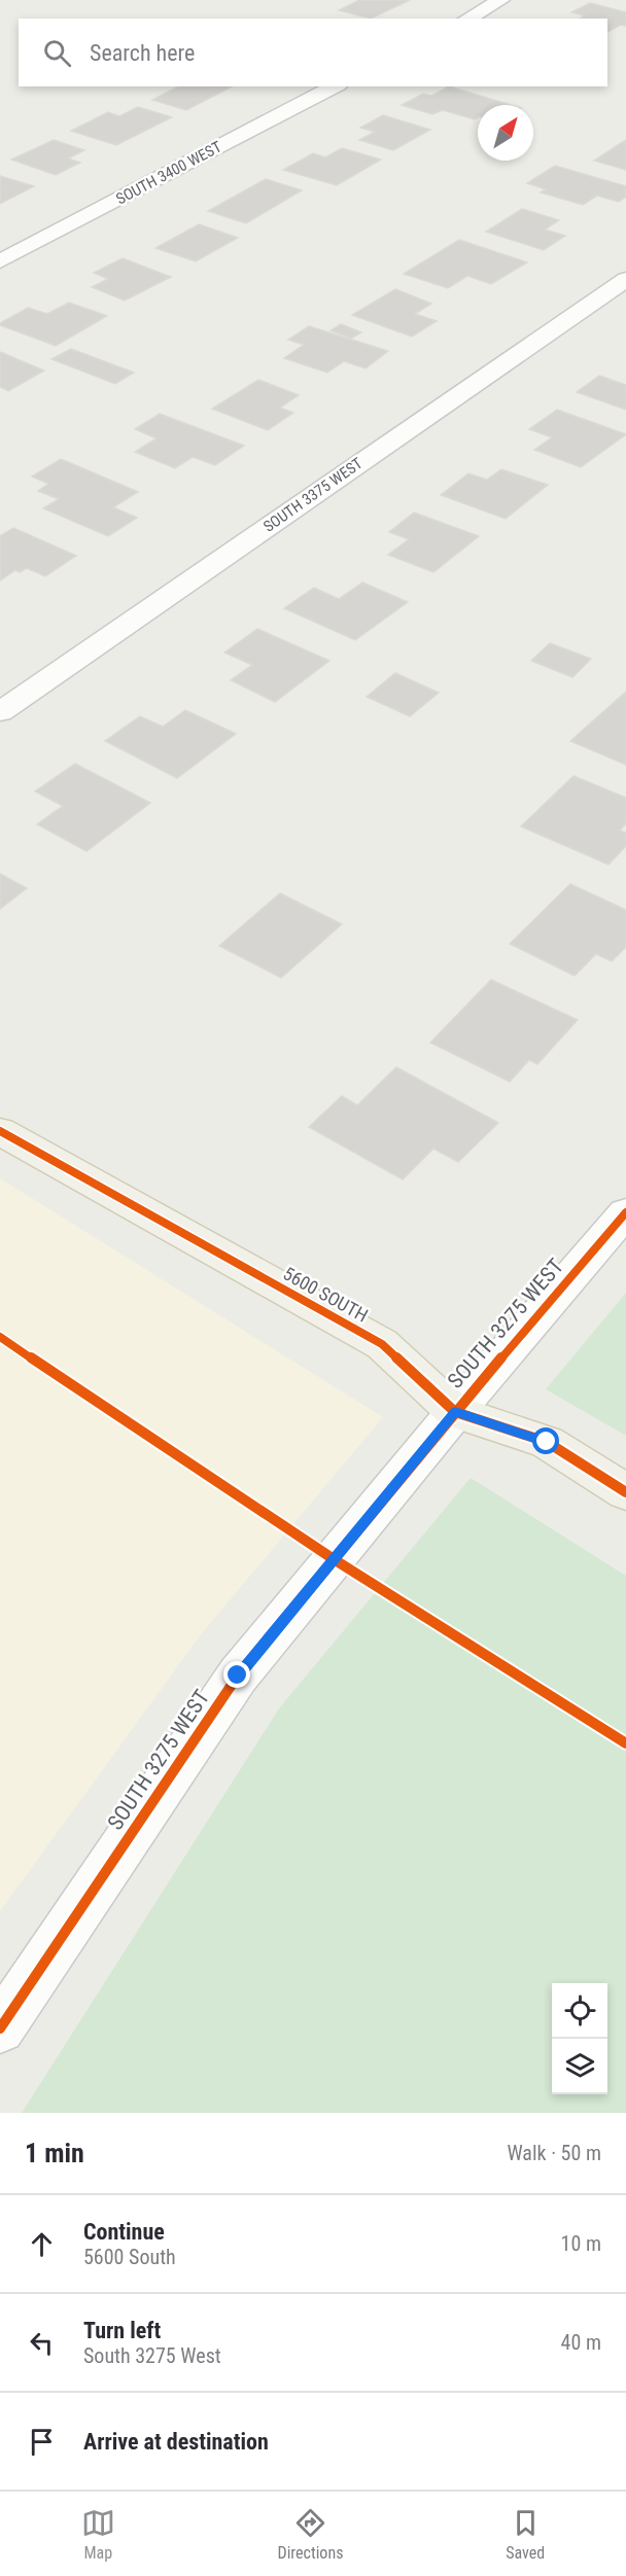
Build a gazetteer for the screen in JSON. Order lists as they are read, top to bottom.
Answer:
{
  "streets": {
    "main road": ["5600 SOUTH"],
    "street": ["SOUTH 3400 WEST", "SOUTH 3375 WEST", "SOUTH 3275 WEST"]
  },
  "crossings": [
    ["5600 SOUTH", "SOUTH 3275 WEST"]
  ],
  "north": "top right",
  "page": {
    "search": "Search here",
    "heading": ["1 min", "Walk · 50 m"],
    "list": [
      ["Continue", "5600 South", "10 m"],
      ["Turn left", "South 3275 West", "40 m"],
      "Arrive at destination"
    ],
    "nav": ["Map", "Directions", "Saved"]
  }
}
